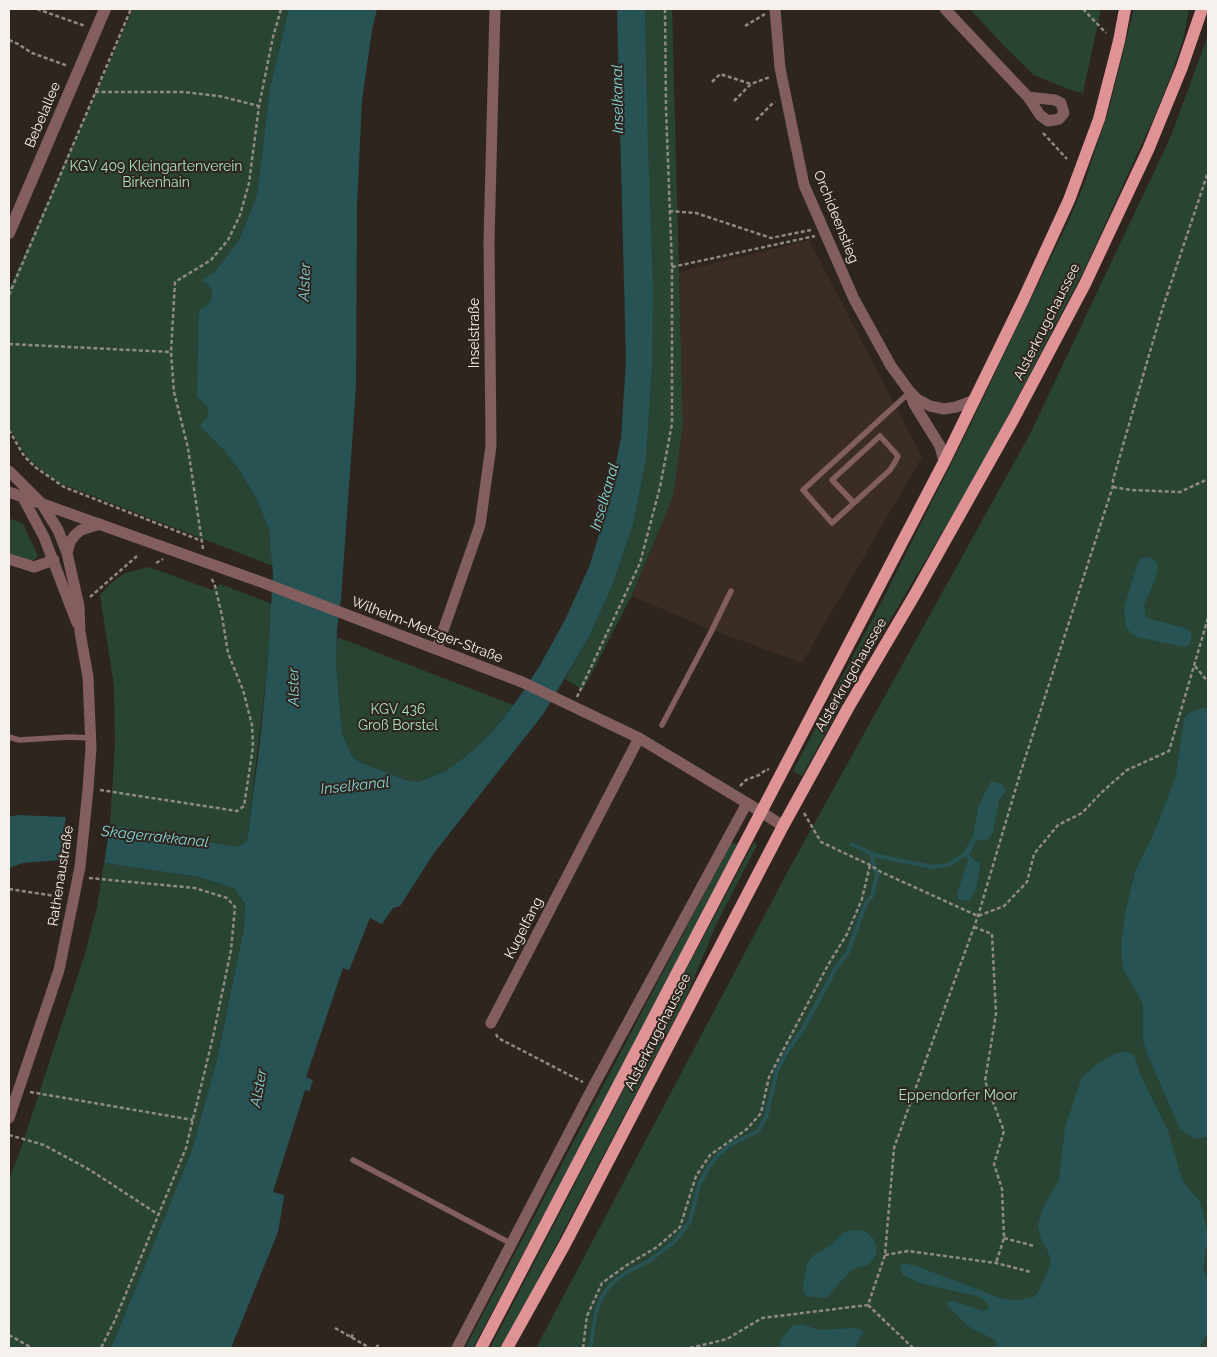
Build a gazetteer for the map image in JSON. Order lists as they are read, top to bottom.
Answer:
{
  "streets": {
    "main road": ["Alsterkrugchaussee"],
    "street": [
      "Bebelallee",
      "Orchideenstieg",
      "Inselstraße",
      "Wilhelm-Metzger-Straße",
      "Rathenaustraße",
      "Kugelfang"
    ]
  },
  "crossings": [
    ["Orchideenstieg", "Alsterkrugchaussee"],
    ["Alsterkrugchaussee", "Wilhelm-Metzger-Straße"],
    ["Inselstraße", "Wilhelm-Metzger-Straße"],
    ["Wilhelm-Metzger-Straße", "Rathenaustraße"],
    ["Wilhelm-Metzger-Straße", "Kugelfang"]
  ],
  "water": ["Inselkanal", "Alster", "Skagerrakkanal"],
  "parks": ["KGV 409 Kleingartenverein Birkenhain", "KGV 436 Groß Borstel", "Eppendorfer Moor"]
}
